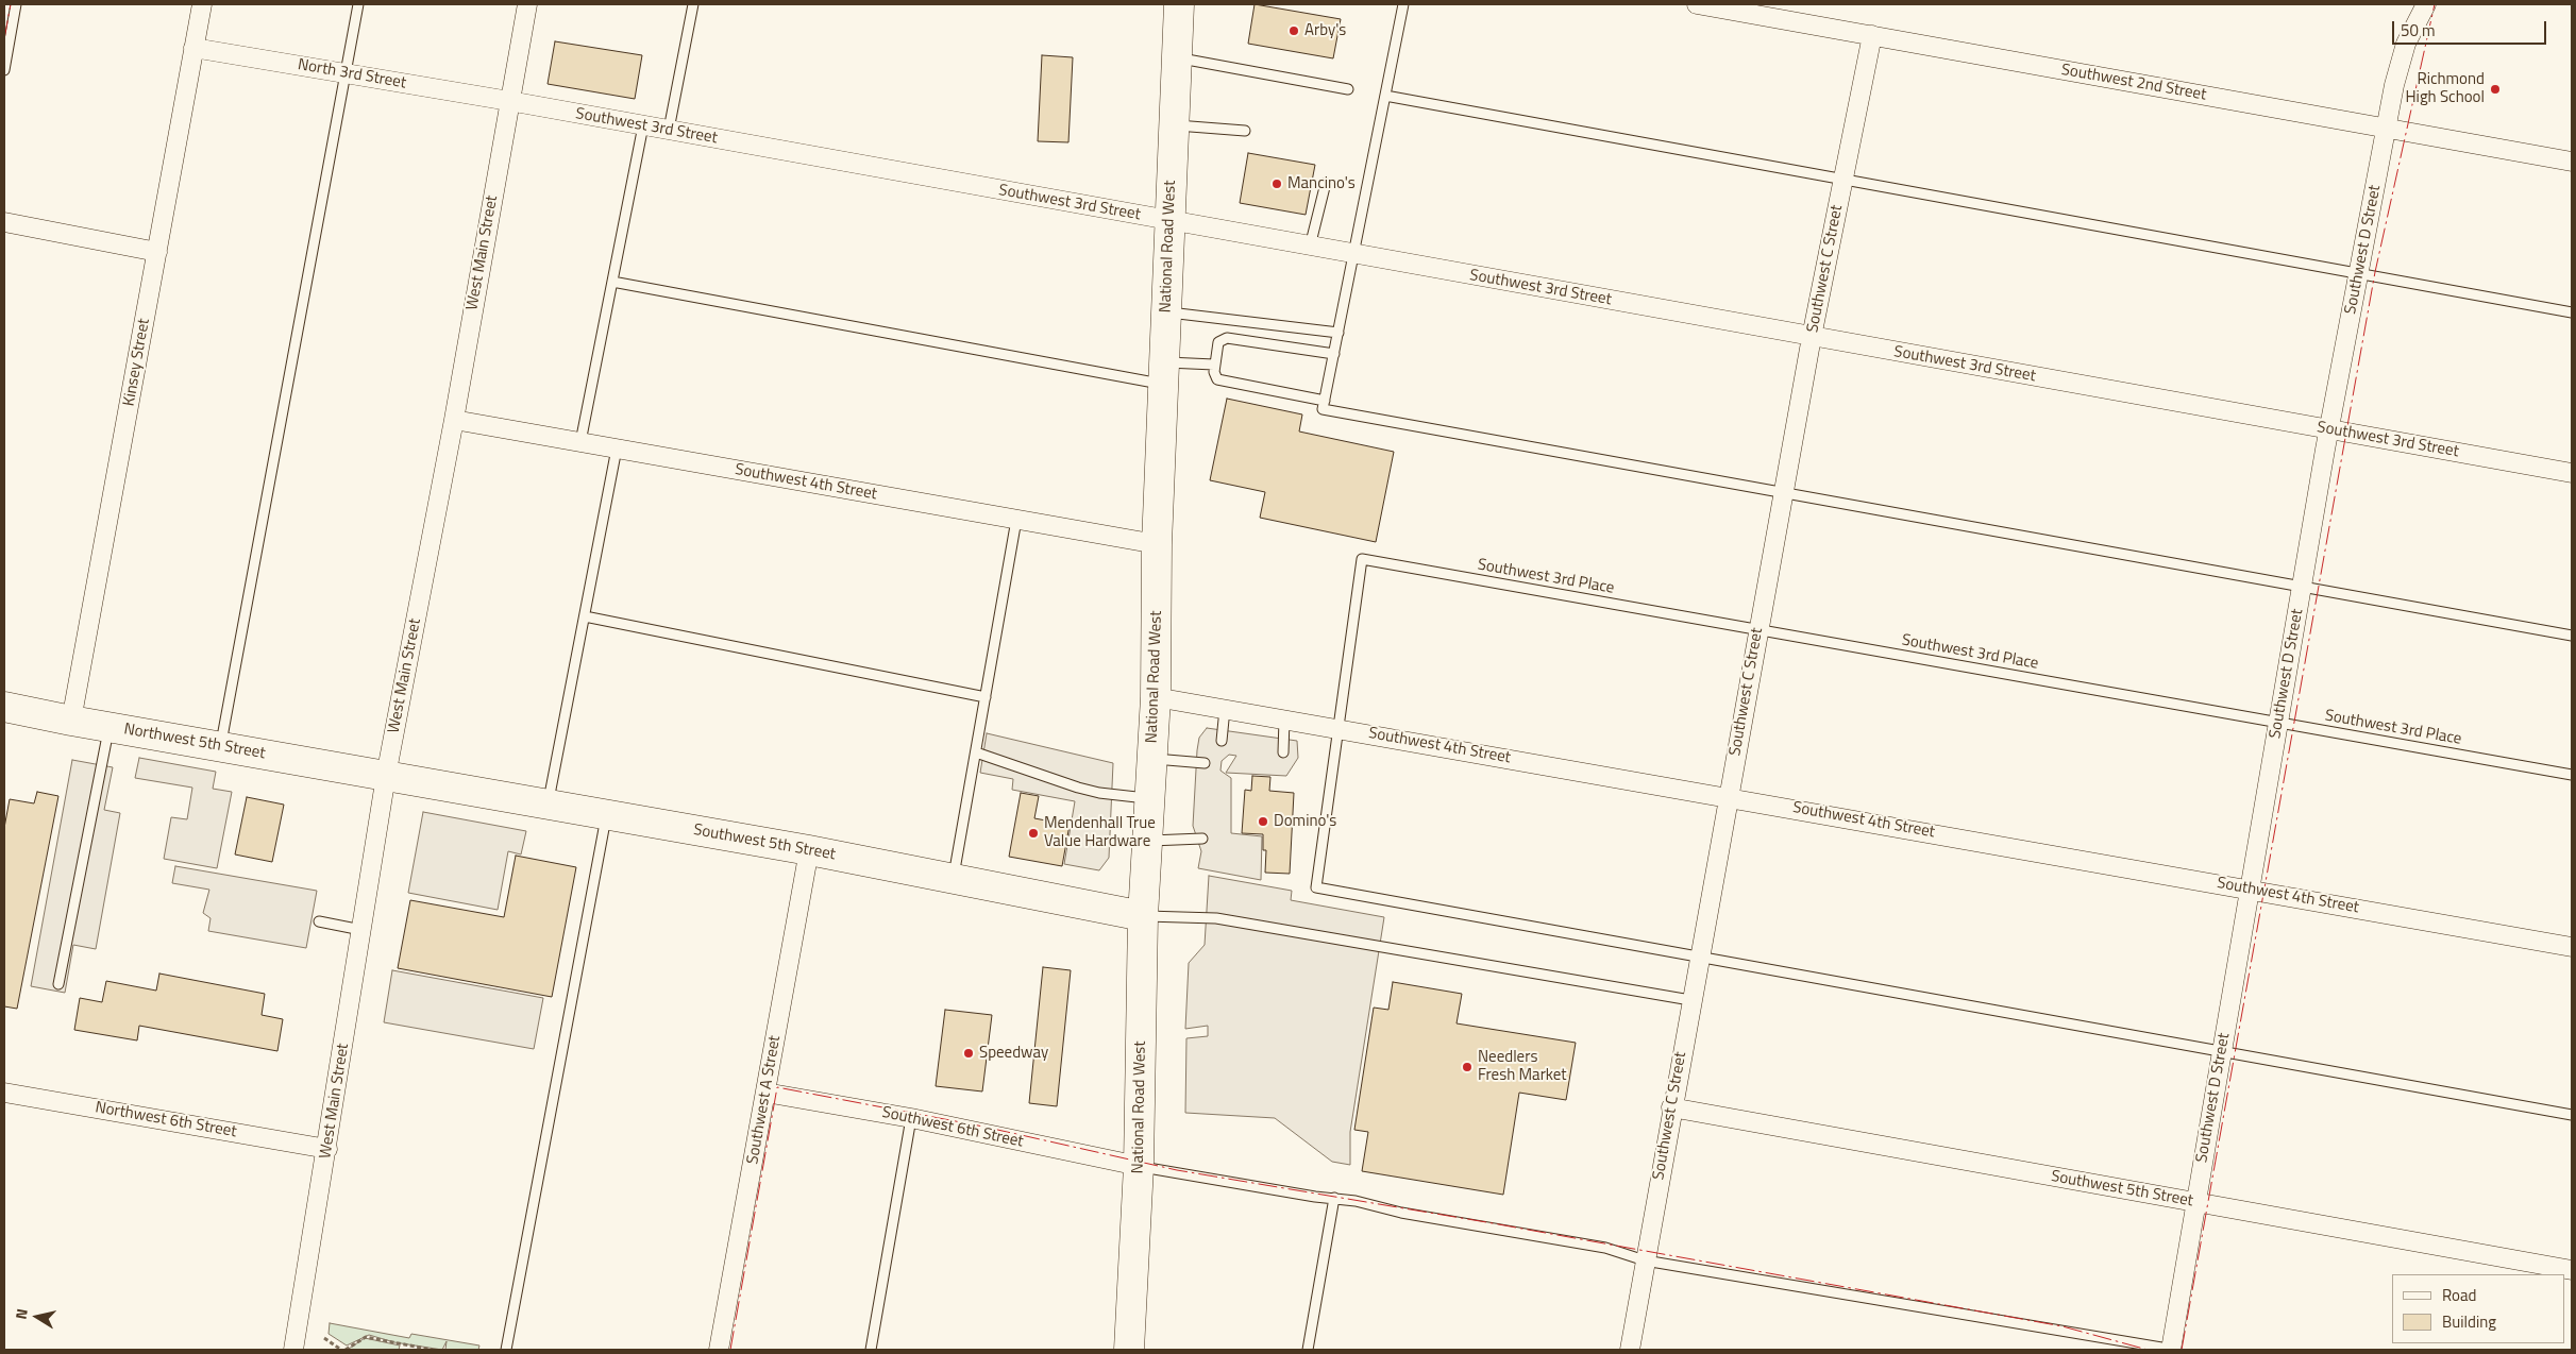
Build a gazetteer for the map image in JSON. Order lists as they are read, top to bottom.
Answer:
{
  "streets": {
    "main road": ["National Road West", "Northwest 5th Street", "Southwest 5th Street"],
    "street": [
      "North 3rd Street",
      "Southwest 2nd Street",
      "Southwest 3rd Street",
      "Southwest D Street",
      "West Main Street",
      "Southwest C Street",
      "Kinsey Street",
      "Southwest 4th Street",
      "Southwest A Street",
      "Northwest 6th Street",
      "Southwest 6th Street"
    ],
    "lane": ["Southwest 3rd Place"]
  },
  "crossings": [
    ["North 3rd Street", "Southwest 3rd Street"],
    ["North 3rd Street", "West Main Street"],
    ["North 3rd Street", "Kinsey Street"],
    ["Southwest 2nd Street", "Southwest D Street"],
    ["Southwest 2nd Street", "Southwest C Street"],
    ["Southwest 3rd Street", "National Road West"],
    ["Southwest 3rd Street", "Southwest D Street"],
    ["Southwest 3rd Street", "West Main Street"],
    ["Southwest 3rd Street", "Southwest C Street"],
    ["National Road West", "Southwest 4th Street"],
    ["National Road West", "Southwest 5th Street"],
    ["National Road West", "Southwest 6th Street"],
    ["Southwest D Street", "Southwest 4th Street"],
    ["Southwest D Street", "Southwest 3rd Place"],
    ["Southwest D Street", "Southwest 5th Street"],
    ["West Main Street", "Southwest 4th Street"],
    ["West Main Street", "Northwest 5th Street"],
    ["West Main Street", "Southwest 5th Street"],
    ["West Main Street", "Northwest 6th Street"],
    ["Southwest C Street", "Southwest 4th Street"],
    ["Southwest C Street", "Southwest 3rd Place"],
    ["Southwest C Street", "Southwest 5th Street"],
    ["Kinsey Street", "Northwest 5th Street"],
    ["Southwest 4th Street", "Southwest 3rd Place"],
    ["Northwest 5th Street", "Southwest 5th Street"],
    ["Southwest 5th Street", "Southwest A Street"],
    ["Southwest A Street", "Southwest 6th Street"]
  ],
  "places": [
    "Arby's",
    "Richmond High School",
    "Mancino's",
    "Domino's",
    "Mendenhall True Value Hardware",
    "Speedway",
    "Needlers Fresh Market"
  ],
  "legend": ["Road", "Building"],
  "scale_bar": "50 m",
  "north": "left"
}
